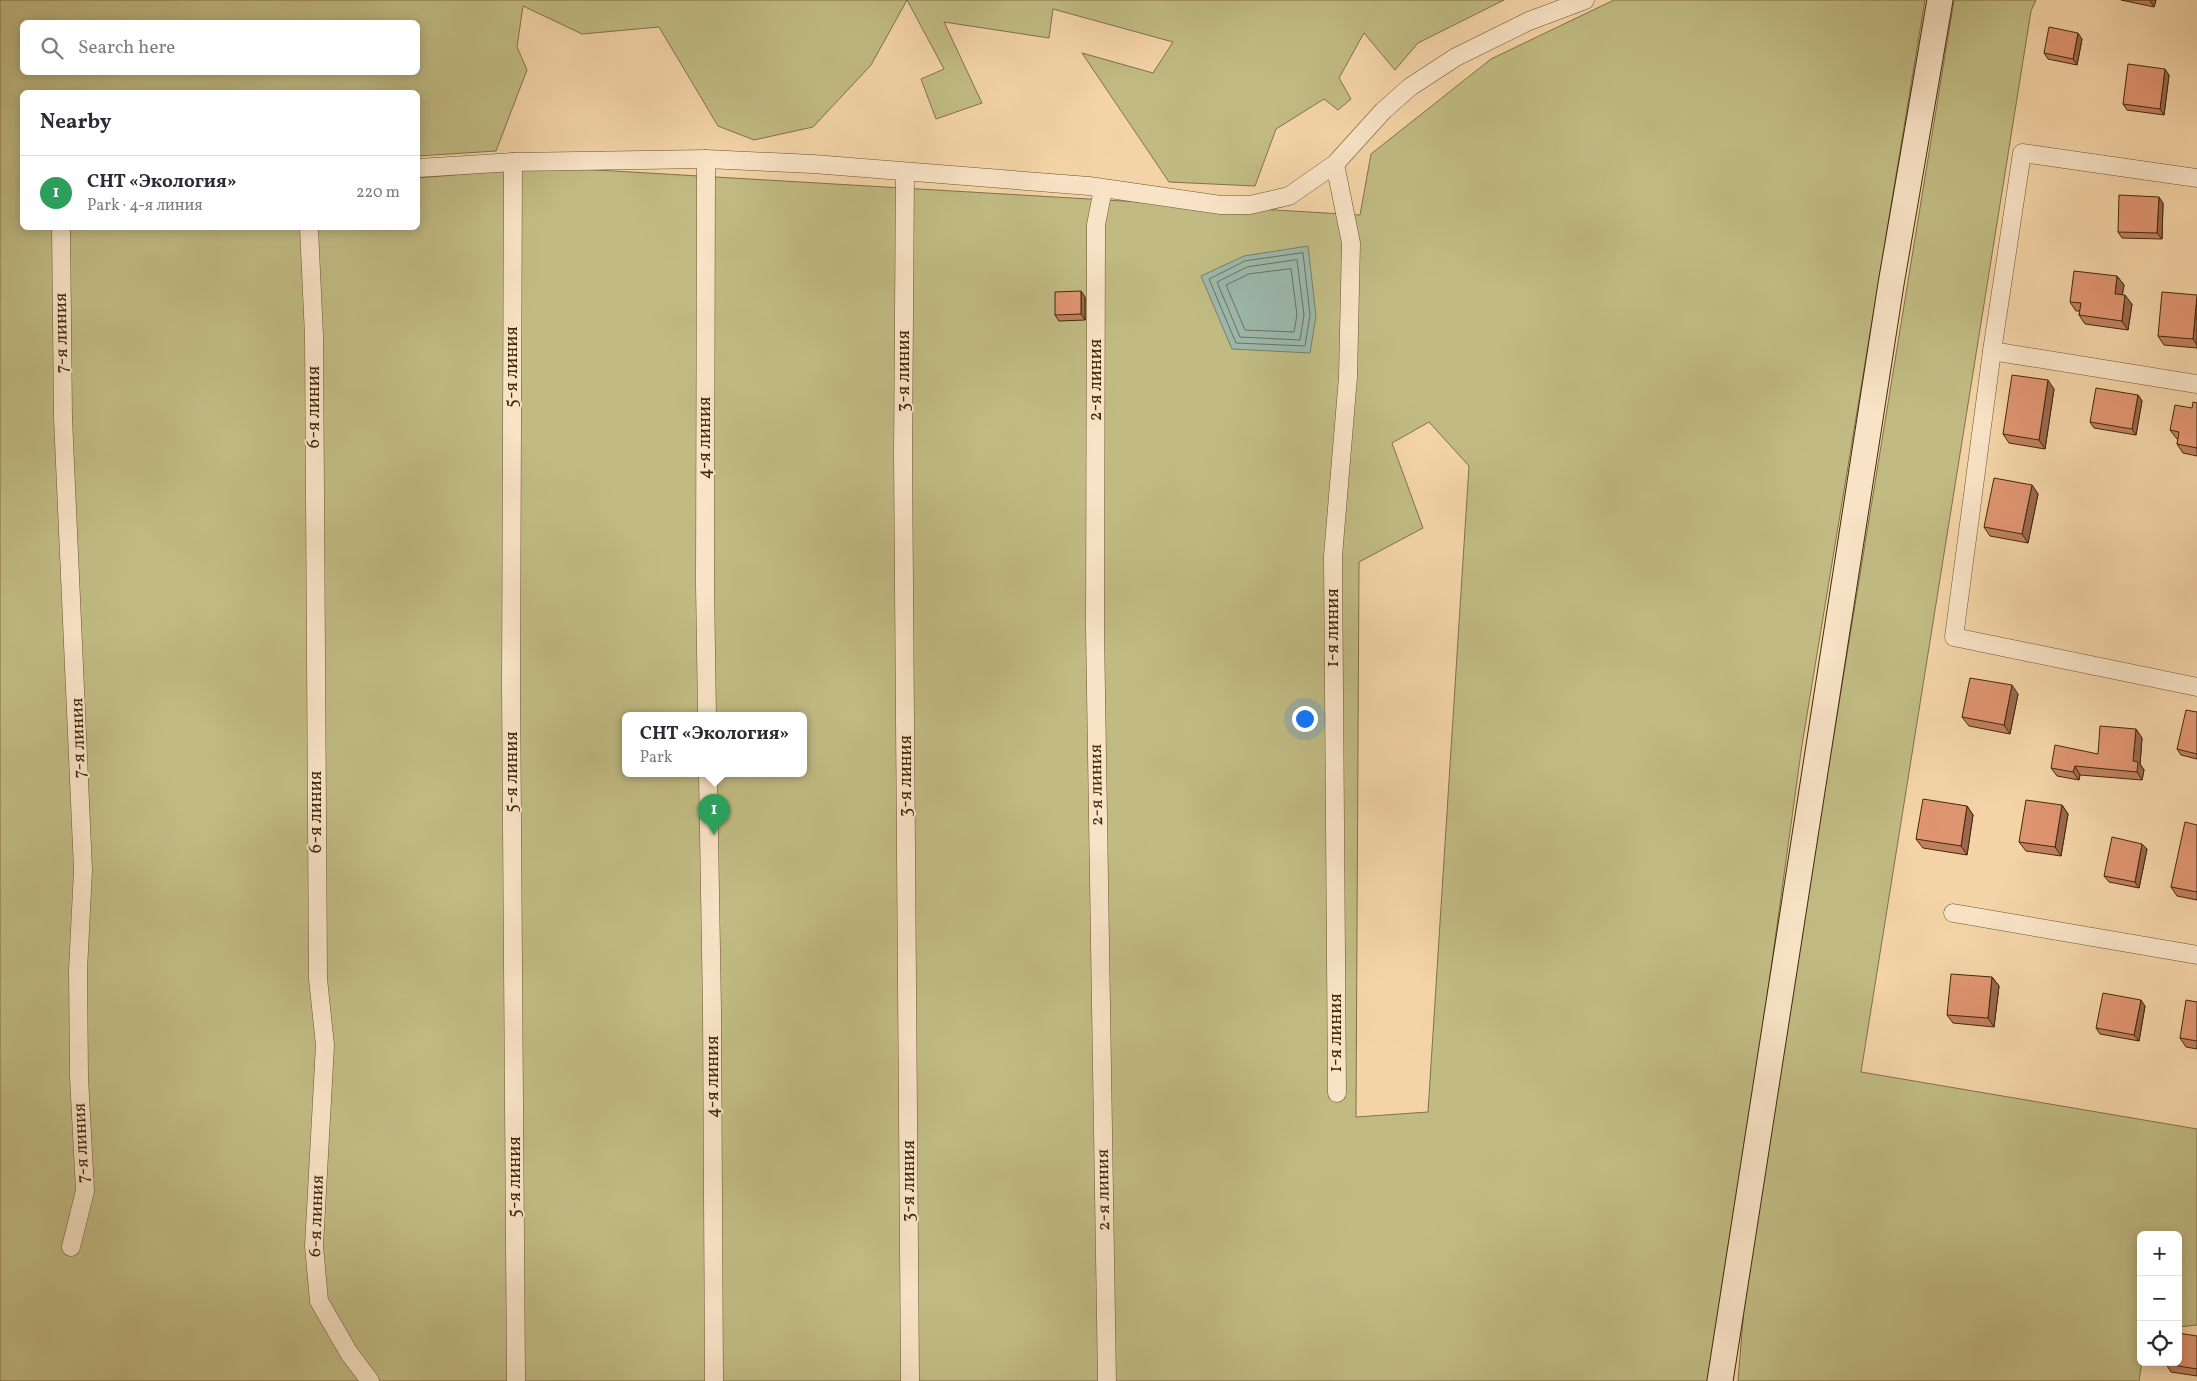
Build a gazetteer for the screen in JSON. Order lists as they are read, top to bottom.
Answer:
{
  "streets": {
    "street": [
      "7-я линия",
      "5-я линия",
      "3-я линия",
      "2-я линия",
      "6-я линия",
      "4-я линия",
      "1-я линия"
    ]
  },
  "page": {
    "search": "Search here",
    "heading": "Nearby",
    "list": [
      {
        "mark": "1",
        "name": "СНТ «Экология»",
        "note": "Park · 4-я линия",
        "value": "220 m"
      }
    ],
    "popup": ["СНТ «Экология»", "Park"],
    "pins": "1",
    "map_buttons": ["+", "−"]
  }
}
